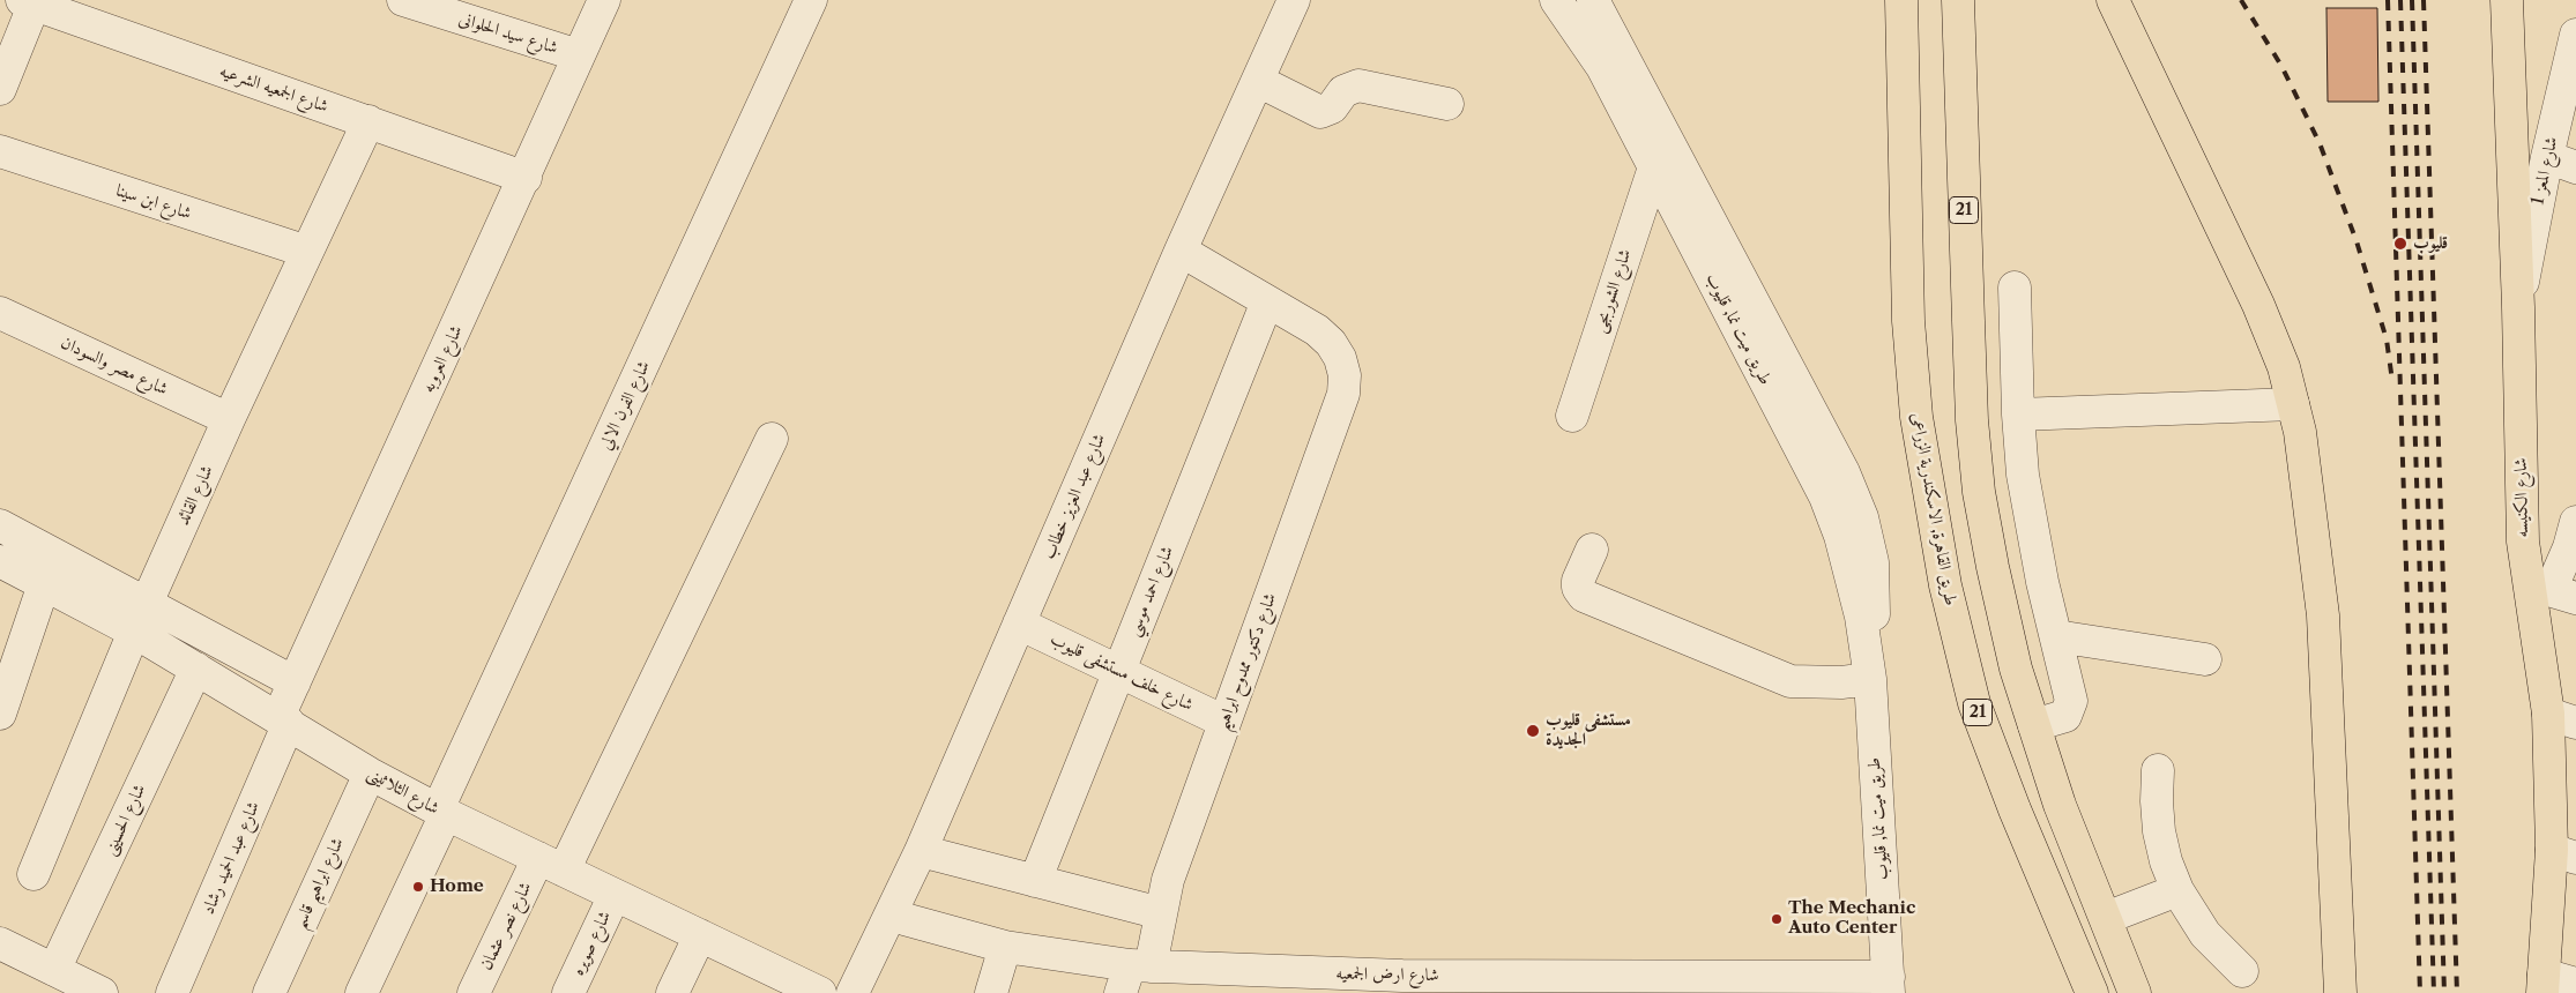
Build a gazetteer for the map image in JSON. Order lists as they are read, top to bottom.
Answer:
{
  "streets": {
    "main road": ["21", "شارع الكنيسه", "طريق القاهرة, الاسكندرية الزراعى"],
    "street": [
      "شارع سيد الحلوانى",
      "شارع الجمعيه الشرعيه",
      "شارع المعز 1",
      "شارع ابن سينا",
      "شارع الشوربجى",
      "طريق ميت نما, قليوب",
      "شارع العروبه",
      "شارع مصر والسودان",
      "شارع الفرن الالي",
      "شارع القائد",
      "شارع عبد العزيز خطاب",
      "شارع احمد موسي",
      "شارع دكتور ممدوح ابراهيم",
      "شارع خلف مستشفى قليوب",
      "شارع الثلاثينى",
      "شارع الحسينى",
      "شارع عبد الحميد رشاد",
      "شارع ابراهيم قاسم",
      "شارع نصر عثمان",
      "شارع صويره",
      "شارع ارض الجمعيه"
    ]
  },
  "crossings": [
    ["شارع سيد الحلوانى", "شارع العروبه"],
    ["شارع الجمعيه الشرعيه", "شارع العروبه"],
    ["شارع الجمعيه الشرعيه", "شارع القائد"],
    ["شارع المعز 1", "شارع الكنيسه"],
    ["شارع ابن سينا", "شارع القائد"],
    ["شارع الشوربجى", "طريق ميت نما, قليوب"],
    ["طريق ميت نما, قليوب", "شارع ارض الجمعيه"],
    ["شارع العروبه", "شارع الثلاثينى"],
    ["شارع العروبه", "شارع عبد الحميد رشاد"],
    ["شارع مصر والسودان", "شارع القائد"],
    ["شارع الفرن الالي", "شارع الثلاثينى"],
    ["شارع القائد", "شارع الثلاثينى"],
    ["شارع عبد العزيز خطاب", "شارع خلف مستشفى قليوب"],
    ["شارع عبد العزيز خطاب", "شارع ارض الجمعيه"],
    ["شارع احمد موسي", "شارع دكتور ممدوح ابراهيم"],
    ["شارع احمد موسي", "شارع خلف مستشفى قليوب"],
    ["شارع دكتور ممدوح ابراهيم", "شارع خلف مستشفى قليوب"],
    ["شارع دكتور ممدوح ابراهيم", "شارع ارض الجمعيه"],
    ["شارع الثلاثينى", "شارع الحسينى"],
    ["شارع الثلاثينى", "شارع عبد الحميد رشاد"],
    ["شارع الثلاثينى", "شارع ابراهيم قاسم"],
    ["شارع الثلاثينى", "شارع نصر عثمان"],
    ["شارع الثلاثينى", "شارع صويره"]
  ],
  "places": [
    "قليوب",
    "مستشفى قليوب الجديدة",
    "Home",
    "The Mechanic Auto Center"
  ]
}
